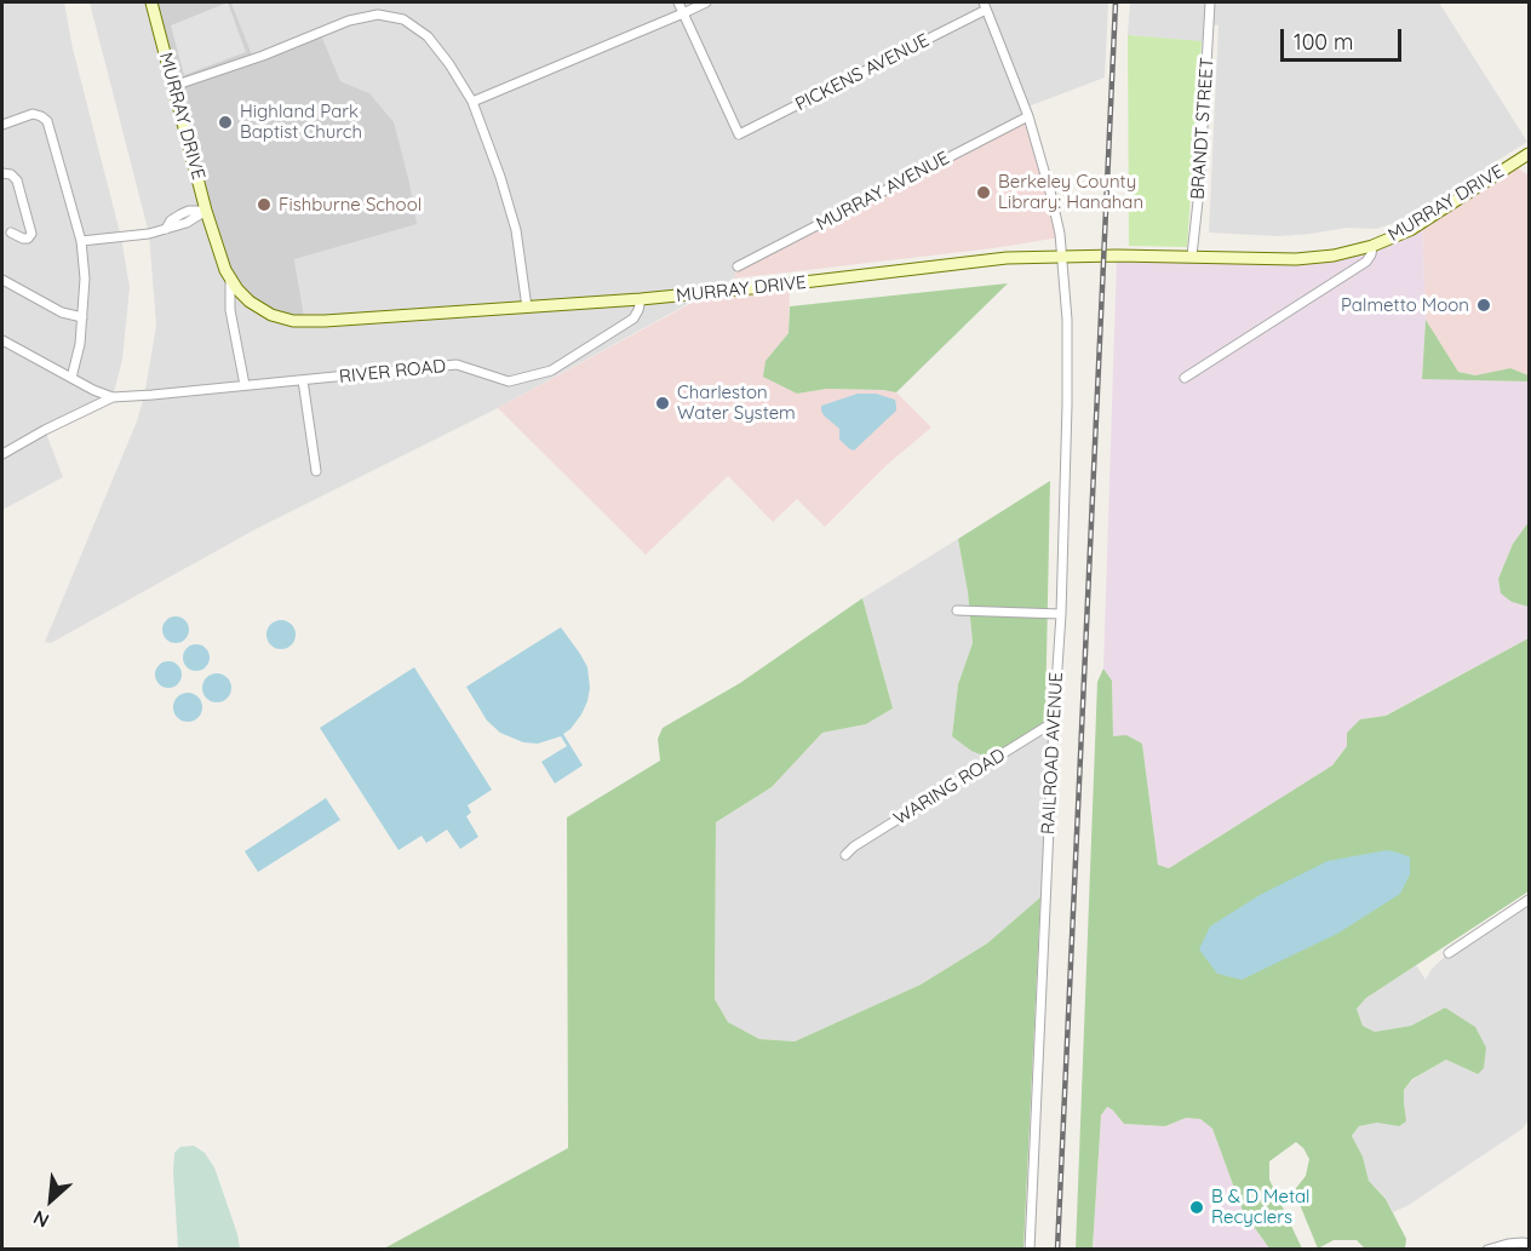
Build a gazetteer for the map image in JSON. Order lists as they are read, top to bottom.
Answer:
{
  "streets": {
    "street": [
      "PICKENS AVENUE",
      "MURRAY DRIVE",
      "BRANDT STREET",
      "MURRAY AVENUE",
      "RIVER ROAD",
      "RAILROAD AVENUE",
      "WARING ROAD"
    ]
  },
  "crossings": [
    ["PICKENS AVENUE", "RAILROAD AVENUE"],
    ["MURRAY DRIVE", "BRANDT STREET"],
    ["MURRAY DRIVE", "RIVER ROAD"],
    ["MURRAY DRIVE", "RAILROAD AVENUE"],
    ["MURRAY AVENUE", "RAILROAD AVENUE"],
    ["RAILROAD AVENUE", "WARING ROAD"]
  ],
  "places": [
    "Highland Park Baptist Church",
    "Berkeley County Library: Hanahan",
    "Fishburne School",
    "Palmetto Moon",
    "Charleston Water System",
    "B & D Metal Recyclers"
  ],
  "scale_bar": "100 m",
  "north": "bottom left"
}
